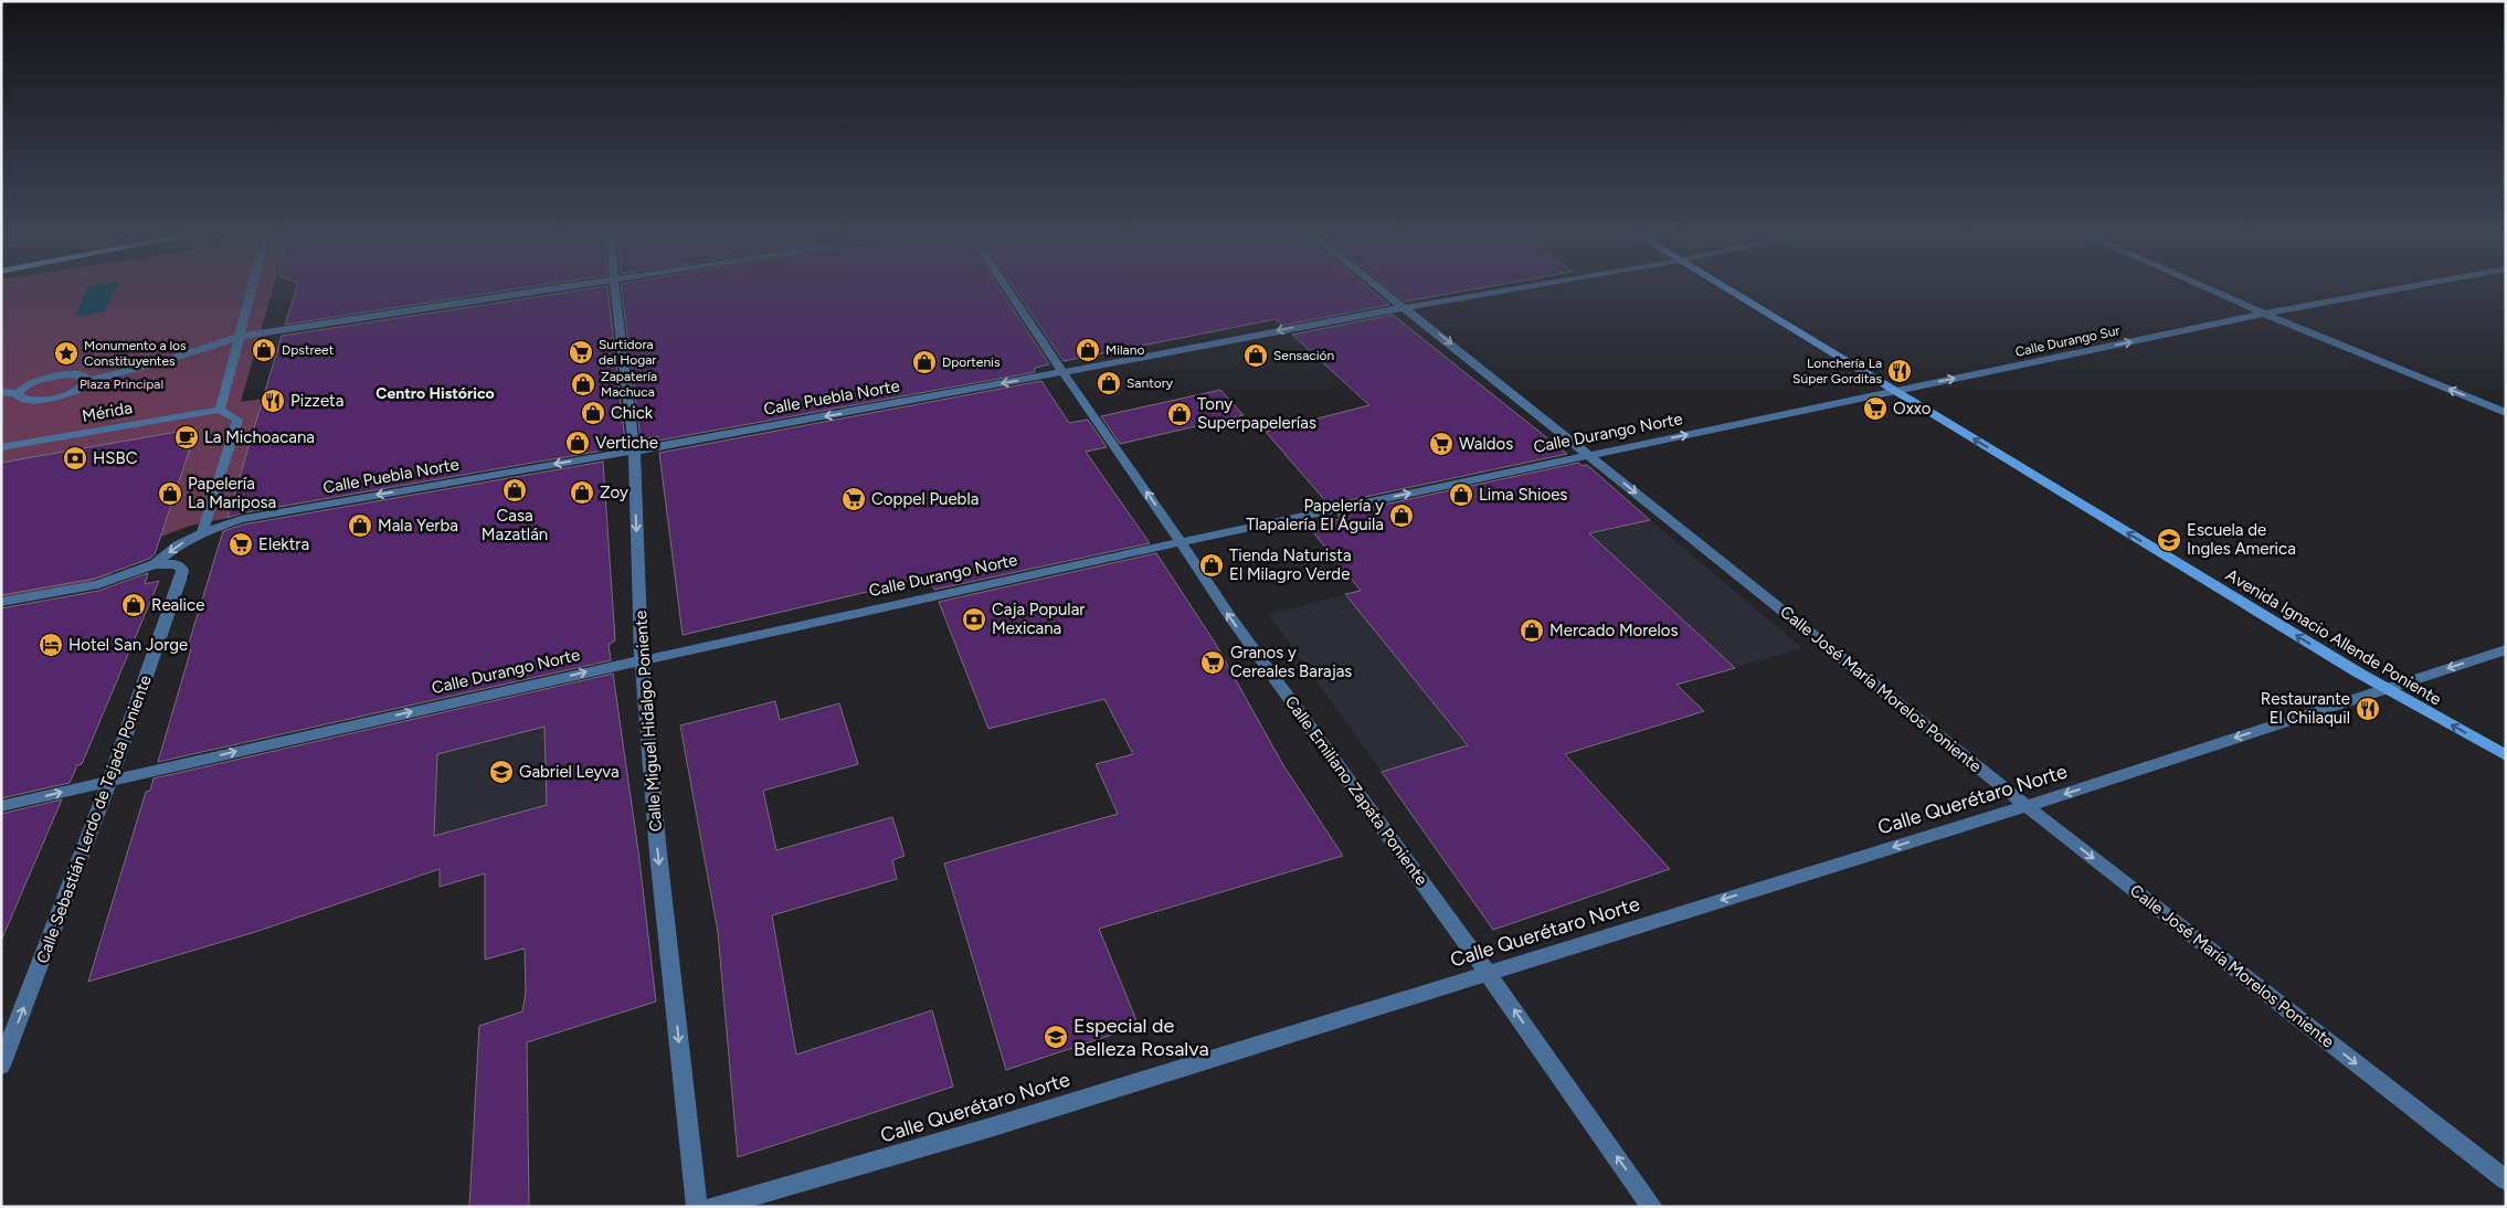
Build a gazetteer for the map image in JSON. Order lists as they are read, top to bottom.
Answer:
{
  "streets": {
    "main road": ["Avenida Ignacio Allende Poniente"],
    "street": [
      "Calle Durango Sur",
      "Calle Puebla Norte",
      "Mérida",
      "Calle Durango Norte",
      "Calle José María Morelos Poniente",
      "Calle Miguel Hidalgo Poniente",
      "Calle Emiliano Zapata Poniente",
      "Calle Querétaro Norte",
      "Calle Sebastián Lerdo de Tejada Poniente"
    ]
  },
  "crossings": [
    ["Calle Durango Sur", "Calle Durango Norte"],
    ["Calle Durango Sur", "Avenida Ignacio Allende Poniente"],
    ["Calle Puebla Norte", "Calle José María Morelos Poniente"],
    ["Calle Puebla Norte", "Calle Miguel Hidalgo Poniente"],
    ["Calle Puebla Norte", "Calle Emiliano Zapata Poniente"],
    ["Calle Puebla Norte", "Calle Sebastián Lerdo de Tejada Poniente"],
    ["Calle Durango Norte", "Avenida Ignacio Allende Poniente"],
    ["Calle Durango Norte", "Calle José María Morelos Poniente"],
    ["Calle Durango Norte", "Calle Miguel Hidalgo Poniente"],
    ["Calle Durango Norte", "Calle Emiliano Zapata Poniente"],
    ["Calle Durango Norte", "Calle Sebastián Lerdo de Tejada Poniente"],
    ["Avenida Ignacio Allende Poniente", "Calle Querétaro Norte"],
    ["Calle José María Morelos Poniente", "Calle Querétaro Norte"],
    ["Calle Emiliano Zapata Poniente", "Calle Querétaro Norte"]
  ],
  "one_way": [
    "Calle Durango Sur",
    "Calle Puebla Norte",
    "Calle Durango Norte",
    "Avenida Ignacio Allende Poniente",
    "Calle José María Morelos Poniente",
    "Calle Miguel Hidalgo Poniente",
    "Calle Emiliano Zapata Poniente",
    "Calle Querétaro Norte",
    "Calle Sebastián Lerdo de Tejada Poniente"
  ],
  "districts": ["Centro Histórico"],
  "parks": ["Plaza Principal"],
  "places": {
    "shop": [
      "Dpstreet",
      "Milano",
      "Sensación",
      "Dportenis",
      "Santory",
      "Zapatería Machuca",
      "Chick",
      "Tony Superpapelerías",
      "Vertiche",
      "Casa Mazatlán",
      "Zoy",
      "Papelería La Mariposa",
      "Lima Shioes",
      "Papelería y Tlapalería El Águila",
      "Mala Yerba",
      "Tienda Naturista El Milagro Verde",
      "Realice",
      "Mercado Morelos"
    ],
    "supermarket": [
      "Surtidora del Hogar",
      "Oxxo",
      "Waldos",
      "Coppel Puebla",
      "Elektra",
      "Granos y Cereales Barajas"
    ],
    "place": ["Monumento a los Constituyentes"],
    "restaurant": ["Lonchería La Súper Gorditas", "Pizzeta", "Restaurante El Chilaquil"],
    "cafe": ["La Michoacana"],
    "bank": ["HSBC", "Caja Popular Mexicana"],
    "school or university": ["Escuela de Ingles America", "Gabriel Leyva", "Especial de Belleza Rosalva"],
    "hotel": ["Hotel San Jorge"]
  }
}
